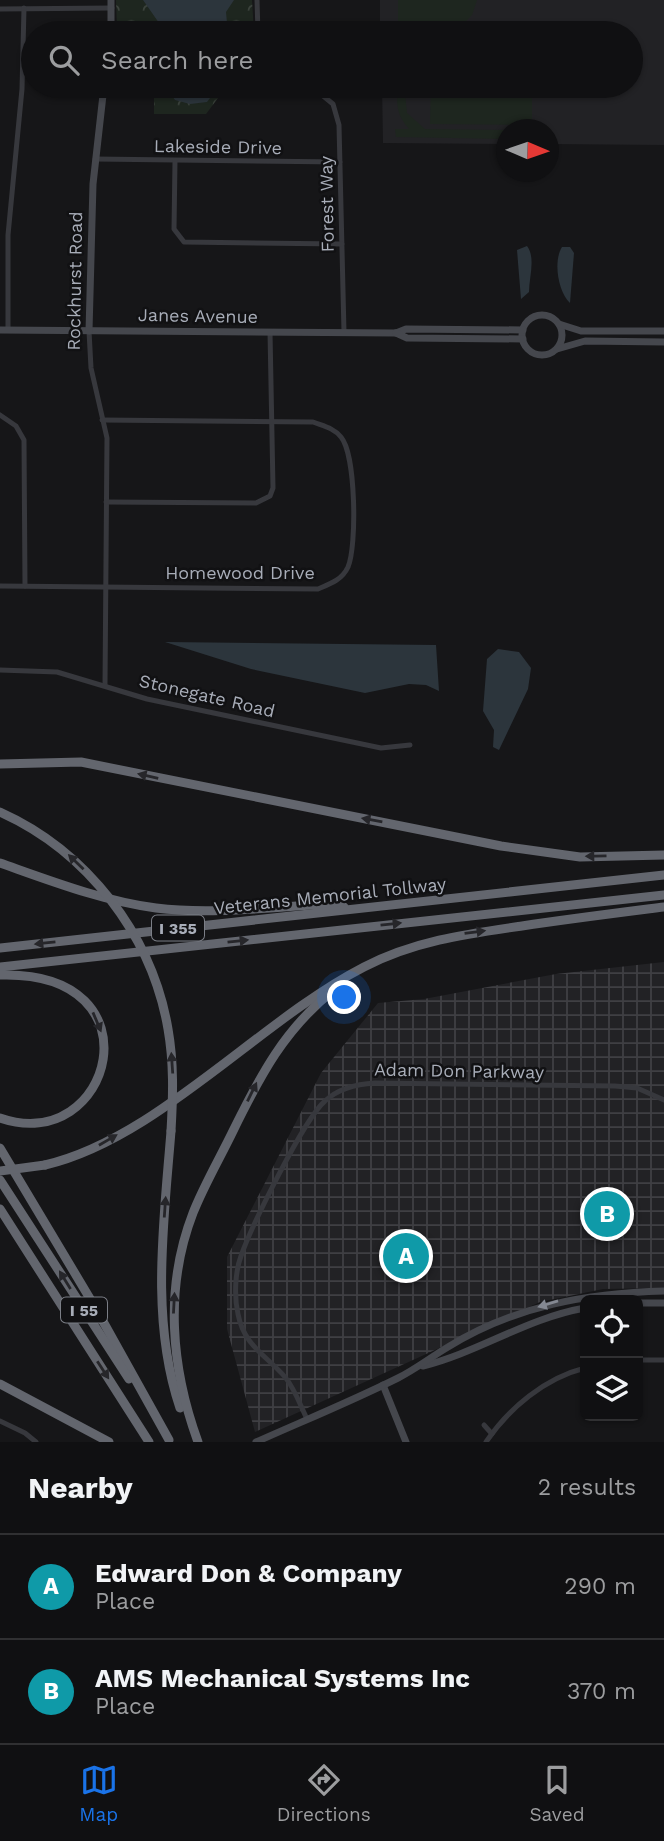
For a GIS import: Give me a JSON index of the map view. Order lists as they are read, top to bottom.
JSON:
{
  "streets": {
    "highway": ["Veterans Memorial Tollway", "I 355", "I 55"],
    "street": [
      "Lakeside Drive",
      "Forest Way",
      "Rockhurst Road",
      "Janes Avenue",
      "Homewood Drive",
      "Stonegate Road",
      "Adam Don Parkway"
    ]
  },
  "crossings": [
    ["Lakeside Drive", "Forest Way"],
    ["Lakeside Drive", "Rockhurst Road"],
    ["Forest Way", "Janes Avenue"],
    ["Rockhurst Road", "Janes Avenue"],
    ["Rockhurst Road", "Homewood Drive"],
    ["Rockhurst Road", "Stonegate Road"]
  ],
  "north": "right",
  "page": {
    "search": "Search here",
    "pins": ["B", "A"],
    "heading": ["Nearby", "2 results"],
    "list": [
      {
        "mark": "A",
        "name": "Edward Don & Company",
        "note": "Place",
        "value": "290 m"
      },
      {
        "mark": "B",
        "name": "AMS Mechanical Systems Inc",
        "note": "Place",
        "value": "370 m"
      }
    ],
    "nav": ["Map", "Directions", "Saved"]
  }
}
